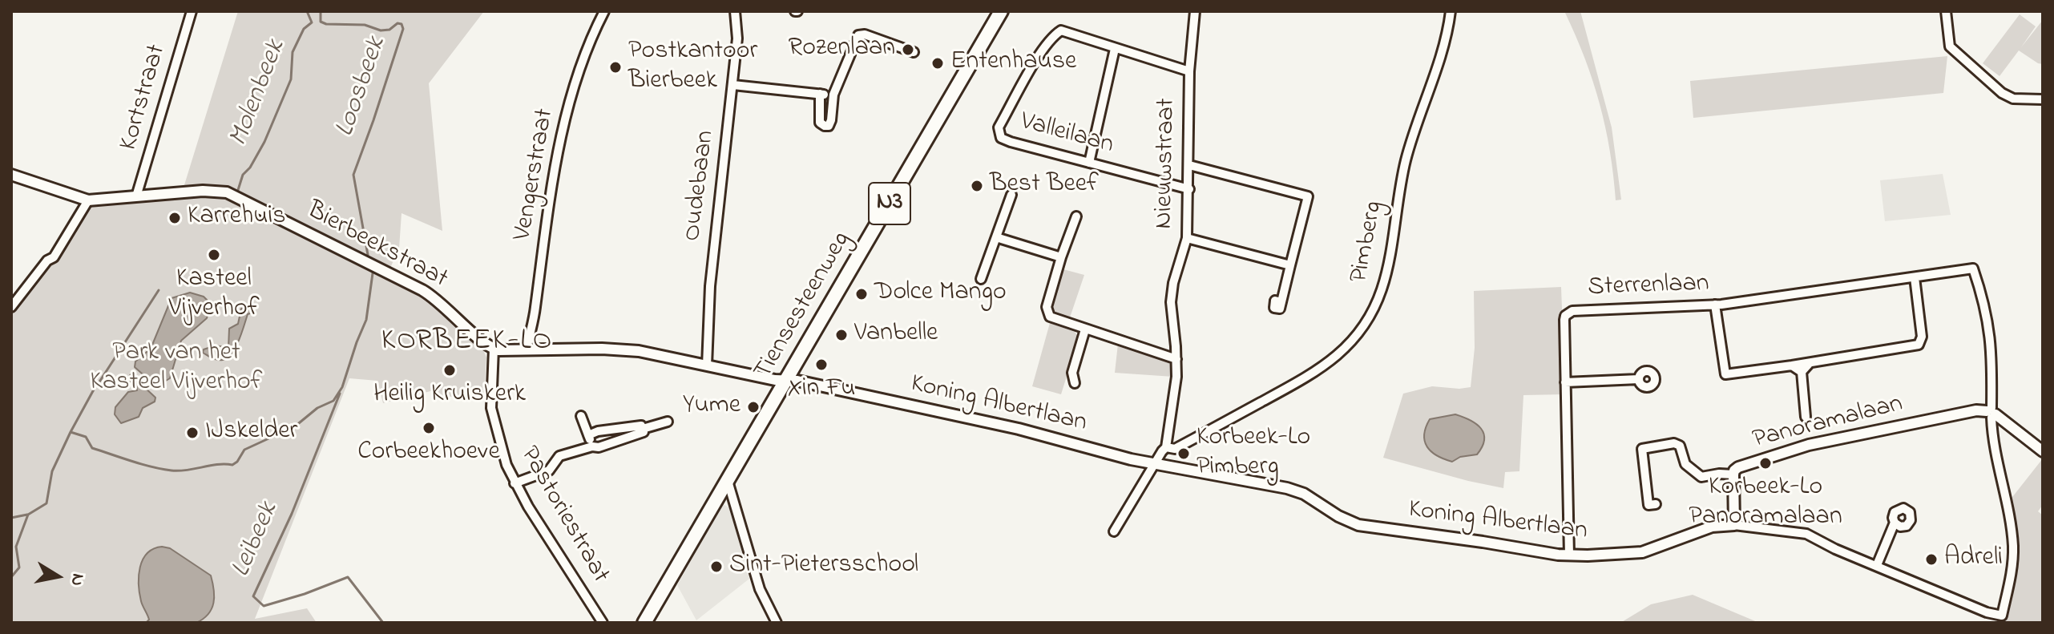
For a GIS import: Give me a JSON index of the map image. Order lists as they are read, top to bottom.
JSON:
{
  "streets": {
    "main road": ["N3", "Tiensesteenweg"],
    "street": [
      "Kortstraat",
      "Valleilaan",
      "Nieuwstraat",
      "Vengerstraat",
      "Oudebaan",
      "Pimberg",
      "Bierbeekstraat",
      "Sterrenlaan",
      "Koning Albertlaan",
      "Panoramalaan",
      "Pastoriestraat"
    ]
  },
  "crossings": [
    ["Kortstraat", "Bierbeekstraat"],
    ["Valleilaan", "Nieuwstraat"],
    ["Nieuwstraat", "Pimberg"],
    ["Nieuwstraat", "Koning Albertlaan"],
    ["Bierbeekstraat", "Pastoriestraat"],
    ["Sterrenlaan", "Koning Albertlaan"],
    ["Sterrenlaan", "Panoramalaan"],
    ["Tiensesteenweg", "Koning Albertlaan"],
    ["Koning Albertlaan", "Panoramalaan"]
  ],
  "districts": ["KORBEEK-LO"],
  "water": ["Loosbeek", "Molenbeek", "Leibeek"],
  "parks": ["Park van het Kasteel Vijverhof"],
  "places": [
    "Rozenlaan",
    "Entenhause",
    "Postkantoor Bierbeek",
    "Best Beef",
    "Karrehuis",
    "Kasteel Vijverhof",
    "Dolce Mango",
    "Vanbelle",
    "Xin Fu",
    "Heilig Kruiskerk",
    "Yume",
    "Corbeekhoeve",
    "IJskelder",
    "Korbeek-Lo Pimberg",
    "Korbeek-Lo Panoramalaan",
    "Adreli",
    "Sint-Pietersschool"
  ],
  "north": "right"
}
